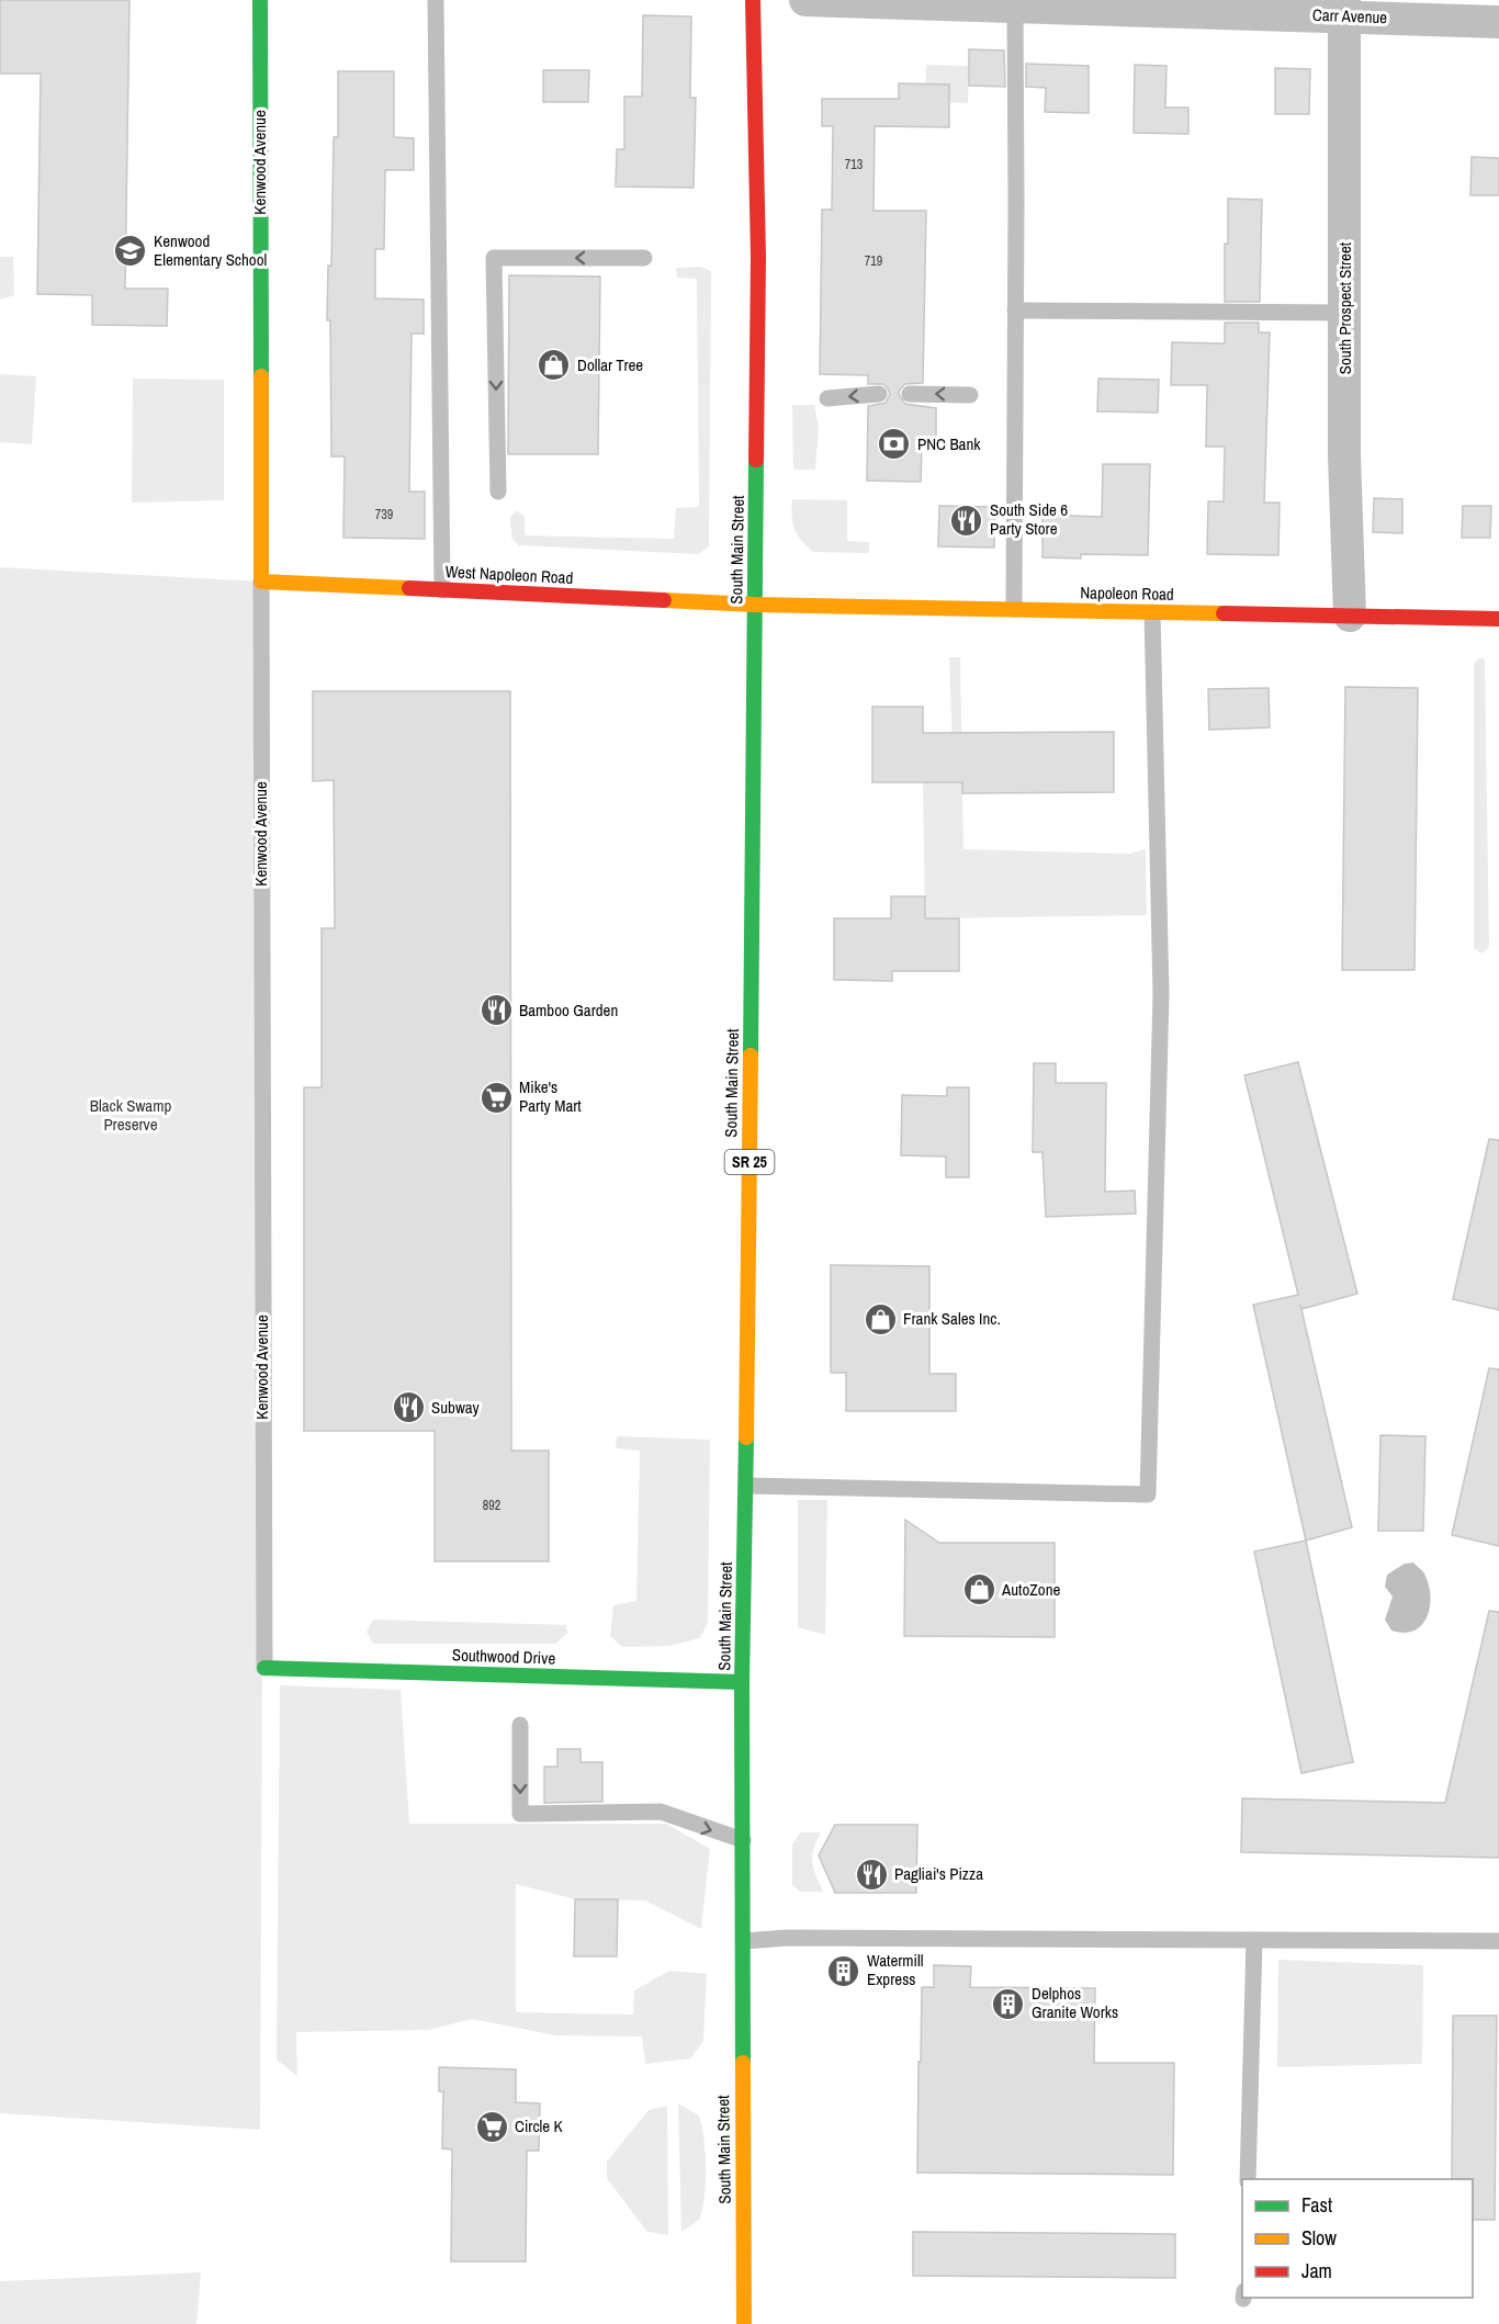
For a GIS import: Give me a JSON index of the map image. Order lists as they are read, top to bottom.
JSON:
{
  "streets": {
    "main road": [
      "Kenwood Avenue",
      "South Main Street",
      "West Napoleon Road",
      "Napoleon Road",
      "SR 25",
      "Southwood Drive"
    ],
    "street": ["Carr Avenue", "South Prospect Street"]
  },
  "crossings": [
    ["Carr Avenue", "South Prospect Street"],
    ["Kenwood Avenue", "West Napoleon Road"],
    ["Kenwood Avenue", "Southwood Drive"],
    ["South Prospect Street", "Napoleon Road"],
    ["South Main Street", "West Napoleon Road"],
    ["South Main Street", "Napoleon Road"],
    ["South Main Street", "Southwood Drive"],
    ["West Napoleon Road", "Napoleon Road"]
  ],
  "parks": ["Black Swamp Preserve"],
  "places": {
    "school or university": ["Kenwood Elementary School"],
    "shop": ["Dollar Tree", "Frank Sales Inc.", "AutoZone"],
    "bank": ["PNC Bank"],
    "restaurant": [
      "South Side 6 Party Store",
      "Bamboo Garden",
      "Subway",
      "Pagliai's Pizza"
    ],
    "supermarket": ["Mike's Party Mart", "Circle K"],
    "building": ["Watermill Express", "Delphos Granite Works"]
  },
  "house_numbers": [
    "713",
    "719",
    "739",
    "892"
  ],
  "legend": ["Fast", "Slow", "Jam"]
}
